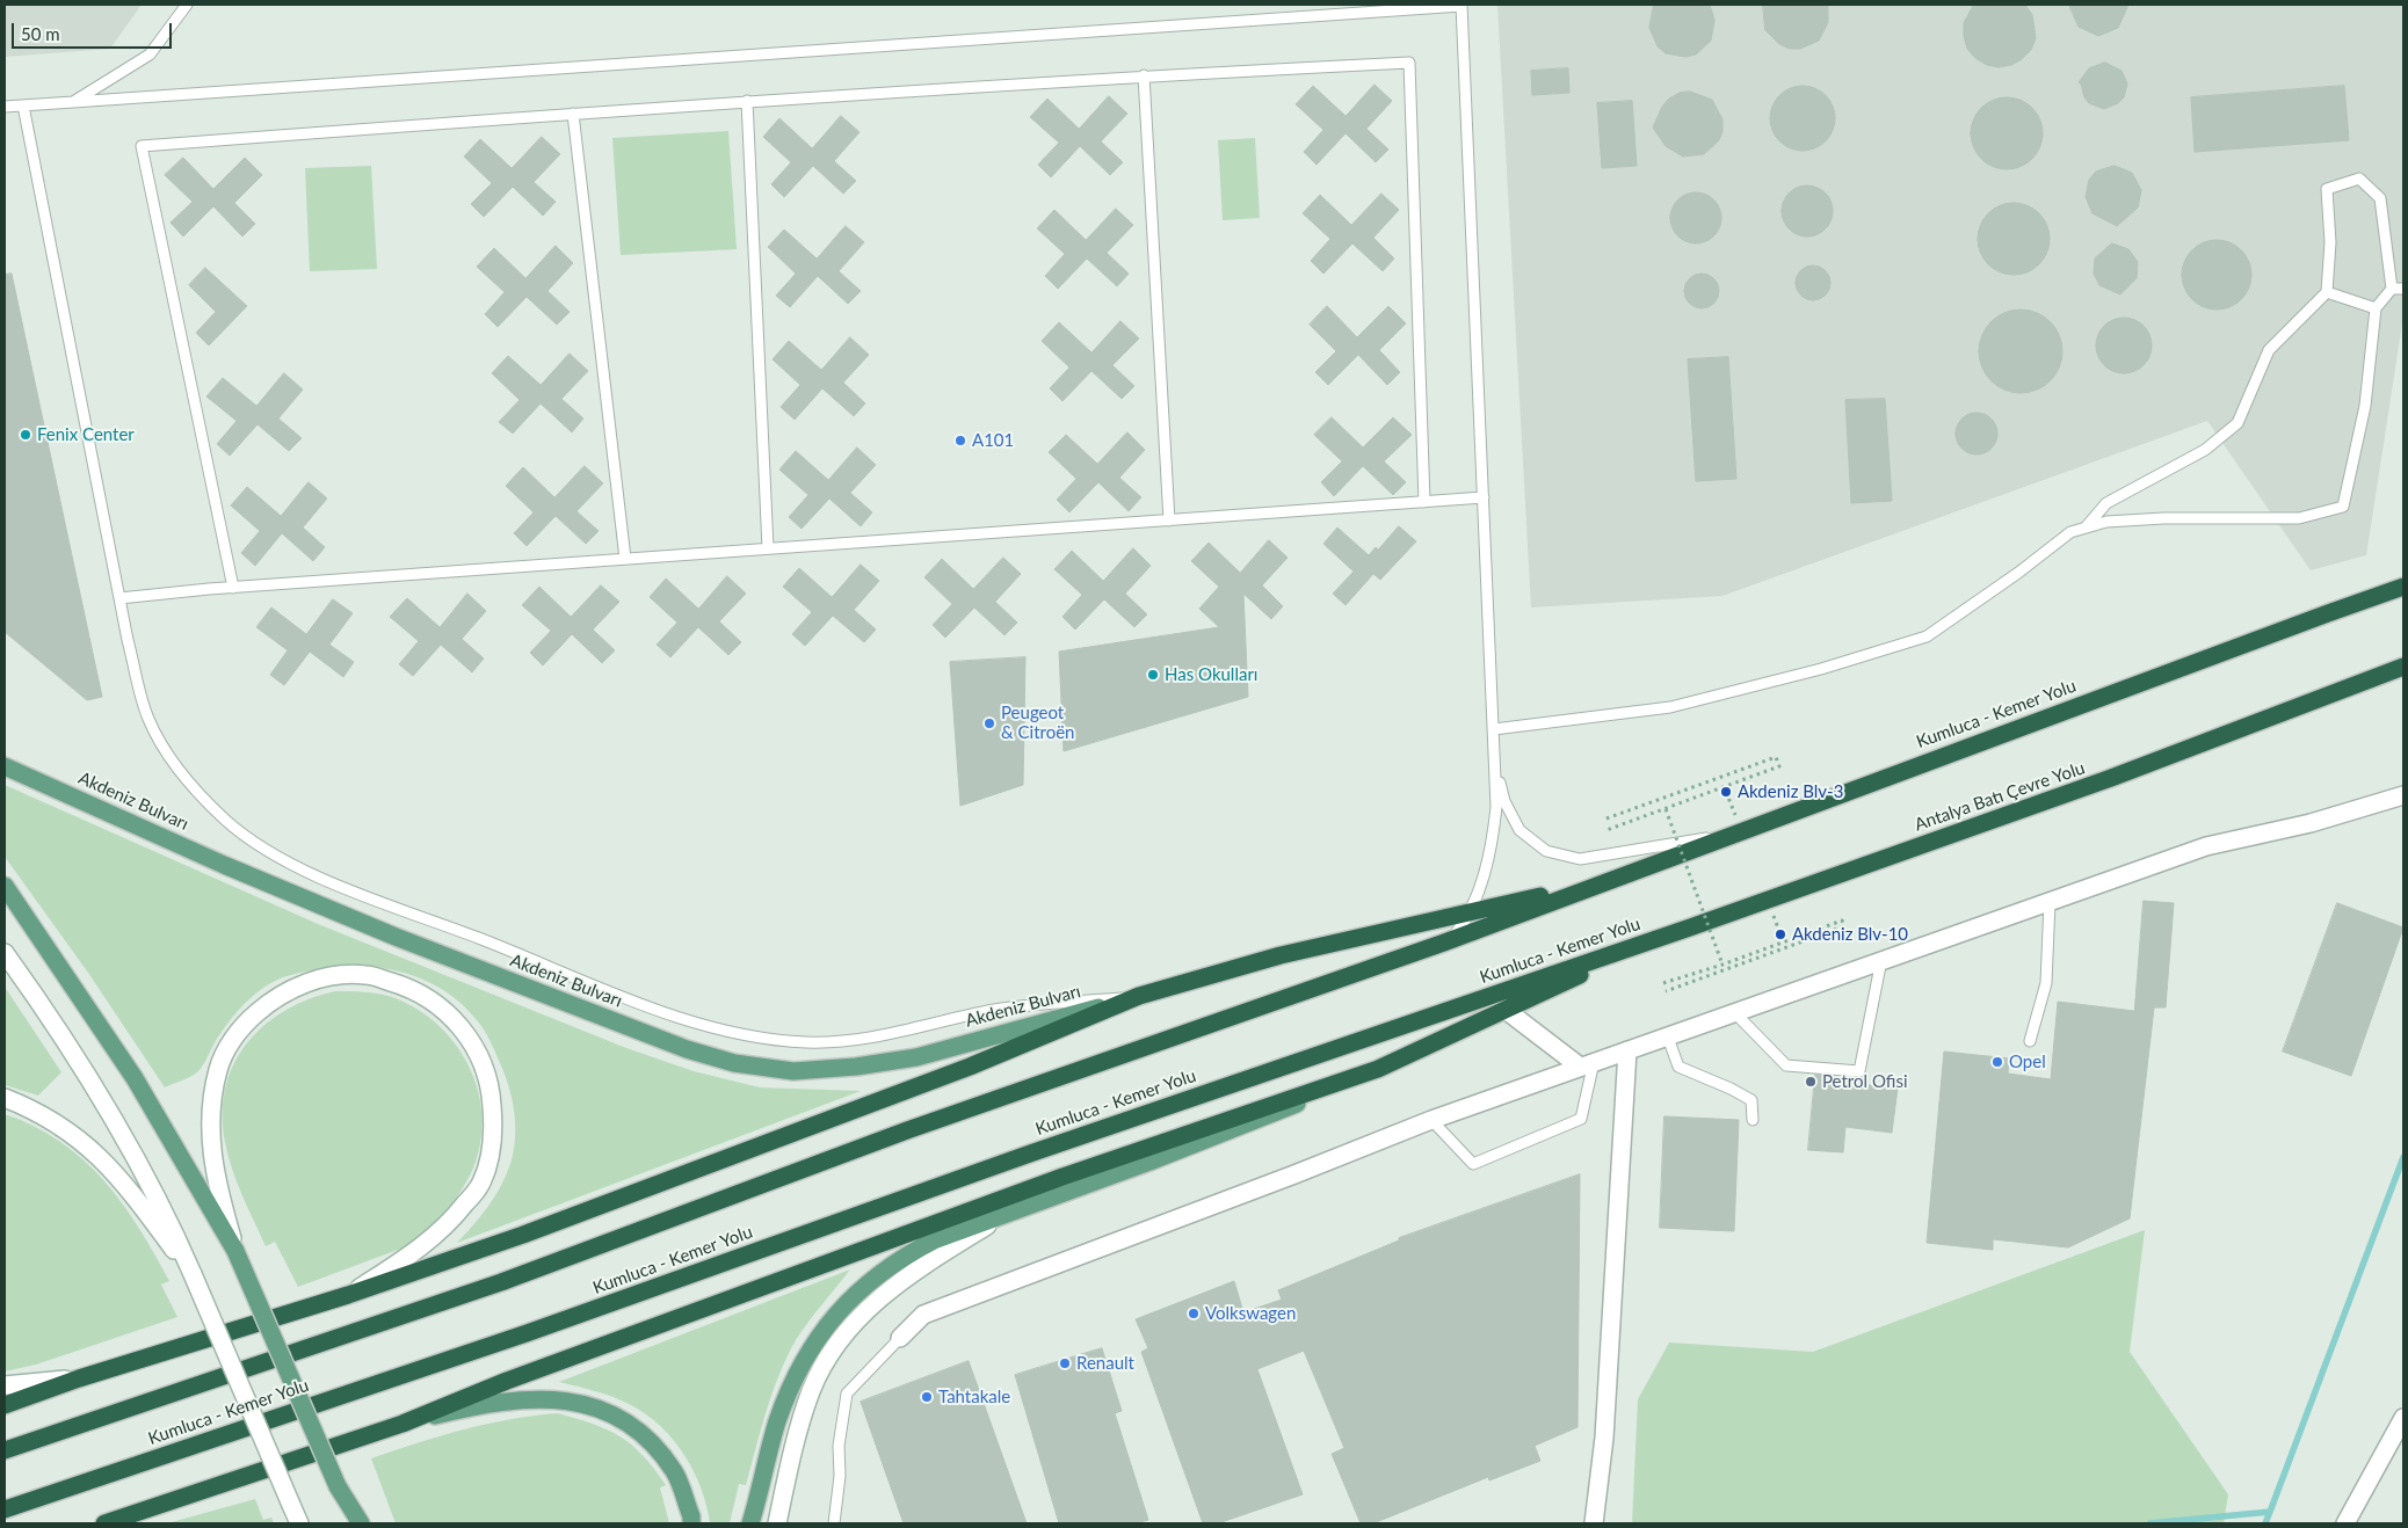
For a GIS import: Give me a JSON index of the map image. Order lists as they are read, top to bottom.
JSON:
{
  "streets": {
    "highway": ["Kumluca - Kemer Yolu", "Antalya Batı Çevre Yolu"],
    "main road": ["Akdeniz Bulvarı"]
  },
  "crossings": [
    ["Kumluca - Kemer Yolu", "Antalya Batı Çevre Yolu"],
    ["Kumluca - Kemer Yolu", "Akdeniz Bulvarı"]
  ],
  "places": [
    "Fenix Center",
    "A101",
    "Has Okulları",
    "Peugeot & Citroën",
    "Akdeniz Blv-3",
    "Akdeniz Blv-10",
    "Opel",
    "Petrol Ofisi",
    "Volkswagen",
    "Renault",
    "Tahtakale"
  ],
  "scale_bar": "50 m"
}
